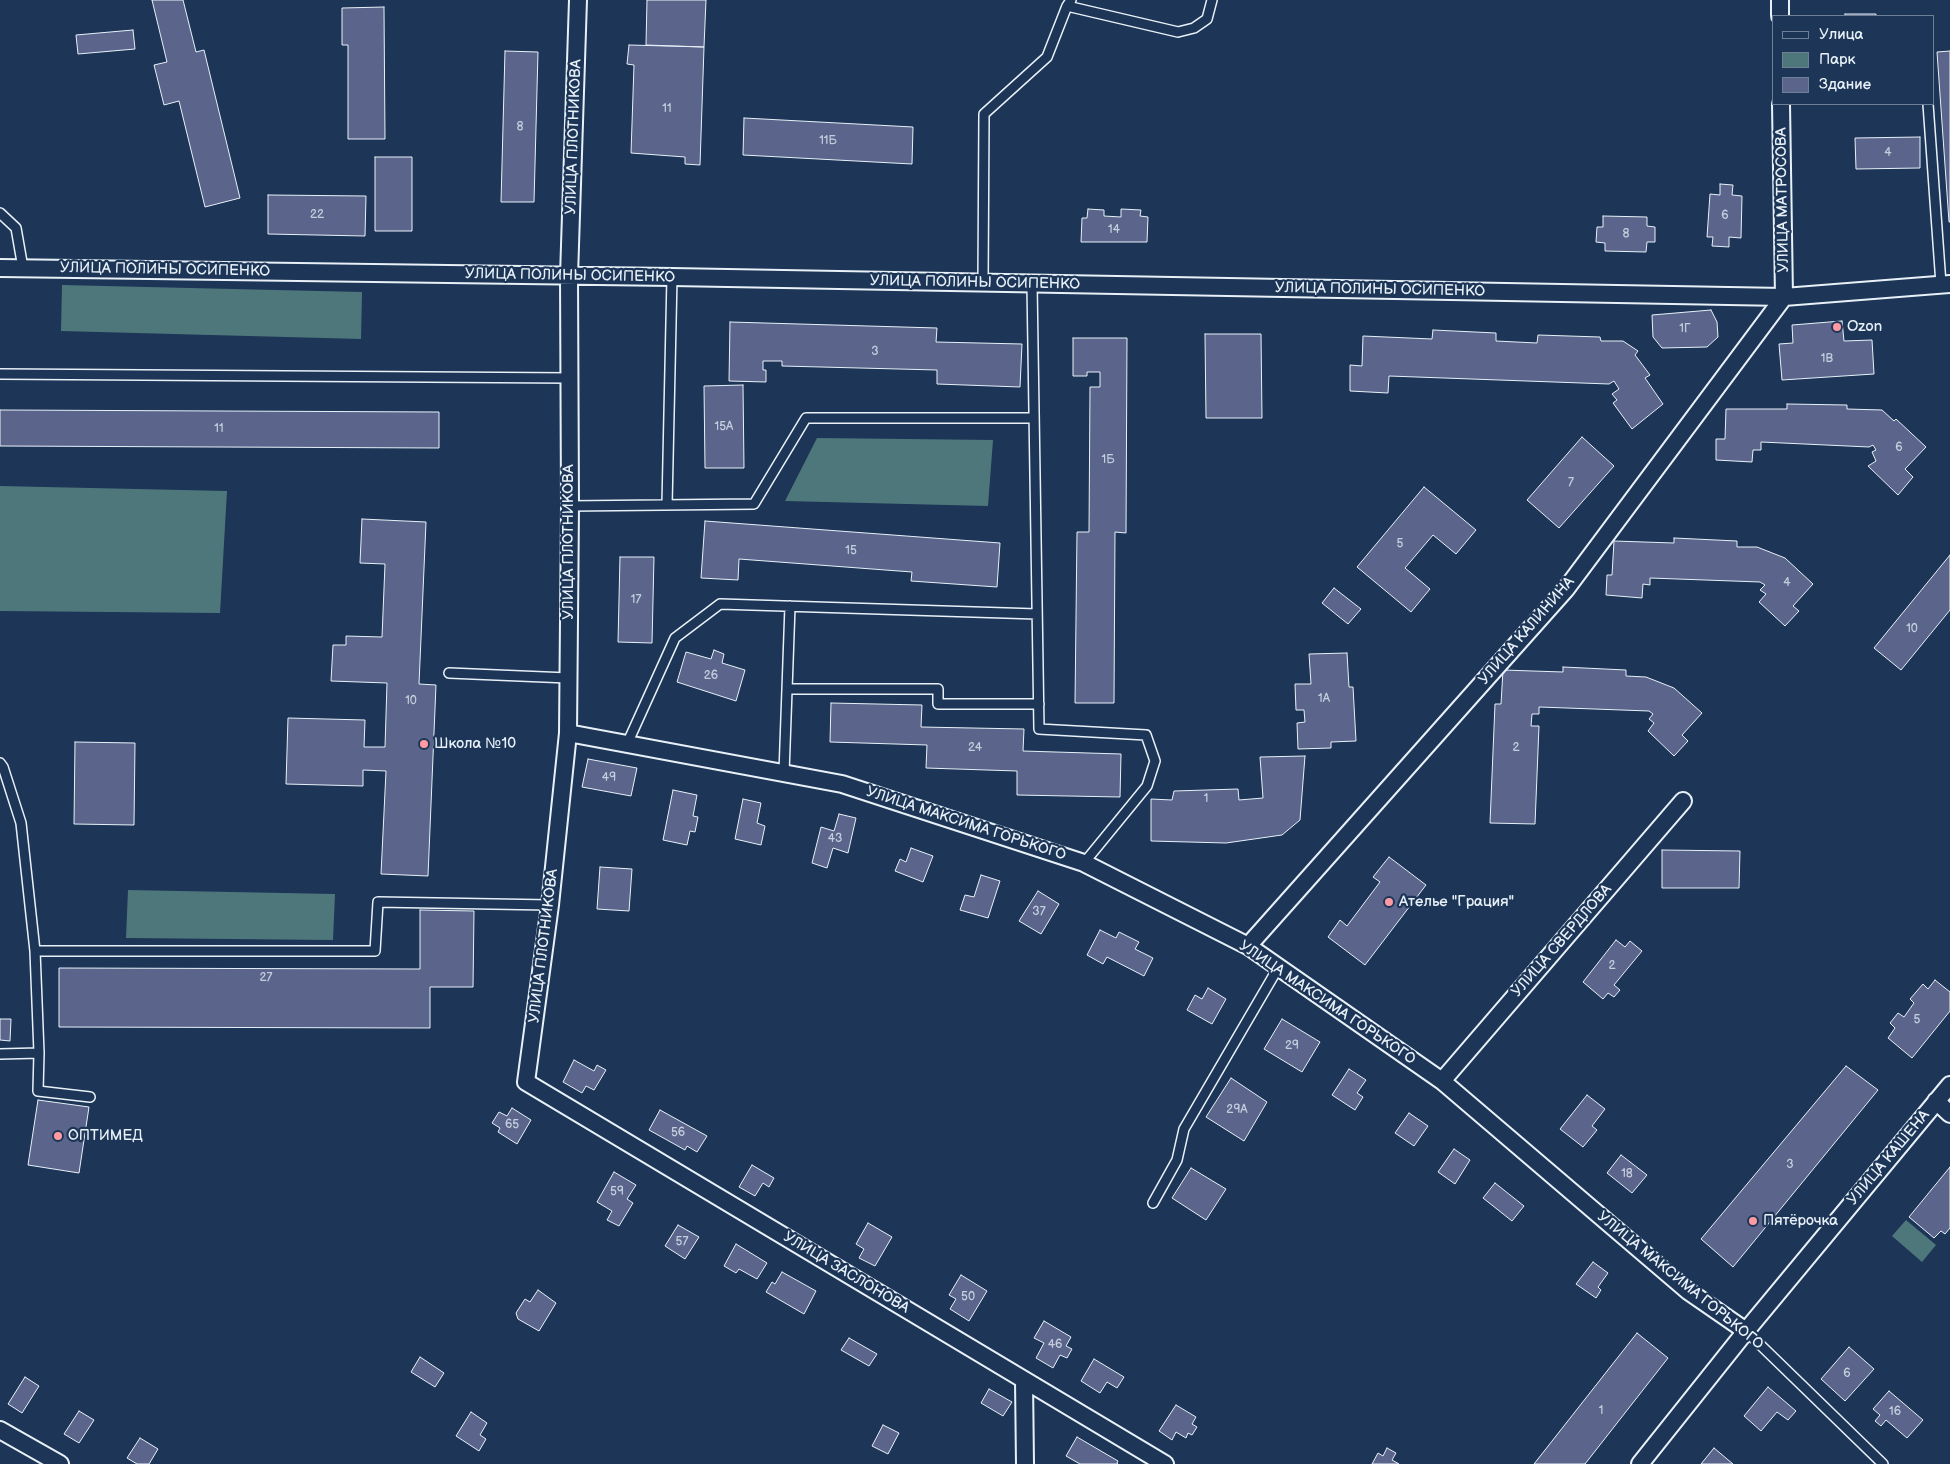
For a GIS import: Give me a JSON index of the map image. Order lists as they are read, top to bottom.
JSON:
{
  "streets": {
    "street": [
      "УЛИЦА ПЛОТНИКОВА",
      "УЛИЦА МАТРОСОВА",
      "УЛИЦА ПОЛИНЫ ОСИПЕНКО",
      "УЛИЦА КАЛИНИНА",
      "УЛИЦА МАКСИМА ГОРЬКОГО",
      "УЛИЦА СВЕРДЛОВА",
      "УЛИЦА КАШЕНА",
      "УЛИЦА ЗАСЛОНОВА"
    ]
  },
  "crossings": [
    ["УЛИЦА ПЛОТНИКОВА", "УЛИЦА ПОЛИНЫ ОСИПЕНКО"],
    ["УЛИЦА ПЛОТНИКОВА", "УЛИЦА МАКСИМА ГОРЬКОГО"],
    ["УЛИЦА ПЛОТНИКОВА", "УЛИЦА ЗАСЛОНОВА"],
    ["УЛИЦА МАТРОСОВА", "УЛИЦА ПОЛИНЫ ОСИПЕНКО"],
    ["УЛИЦА МАТРОСОВА", "УЛИЦА КАЛИНИНА"],
    ["УЛИЦА ПОЛИНЫ ОСИПЕНКО", "УЛИЦА КАЛИНИНА"],
    ["УЛИЦА КАЛИНИНА", "УЛИЦА МАКСИМА ГОРЬКОГО"],
    ["УЛИЦА МАКСИМА ГОРЬКОГО", "УЛИЦА СВЕРДЛОВА"],
    ["УЛИЦА МАКСИМА ГОРЬКОГО", "УЛИЦА КАШЕНА"]
  ],
  "places": [
    "Ozon",
    "Школа №10",
    "Ателье \"Грация\"",
    "ОПТИМЕД",
    "Пятёрочка"
  ],
  "house_numbers": [
    "11",
    "8",
    "11Б",
    "4",
    "22",
    "6",
    "14",
    "8",
    "1Г",
    "3",
    "1В",
    "15А",
    "11",
    "6",
    "1Б",
    "7",
    "5",
    "15",
    "4",
    "17",
    "10",
    "26",
    "1А",
    "10",
    "24",
    "2",
    "49",
    "1",
    "43",
    "37",
    "2",
    "27",
    "5",
    "29",
    "29А",
    "65",
    "56",
    "3",
    "18",
    "59",
    "57",
    "50",
    "46",
    "6",
    "1",
    "16"
  ],
  "legend": ["Улица", "Парк", "Здание"]
}
